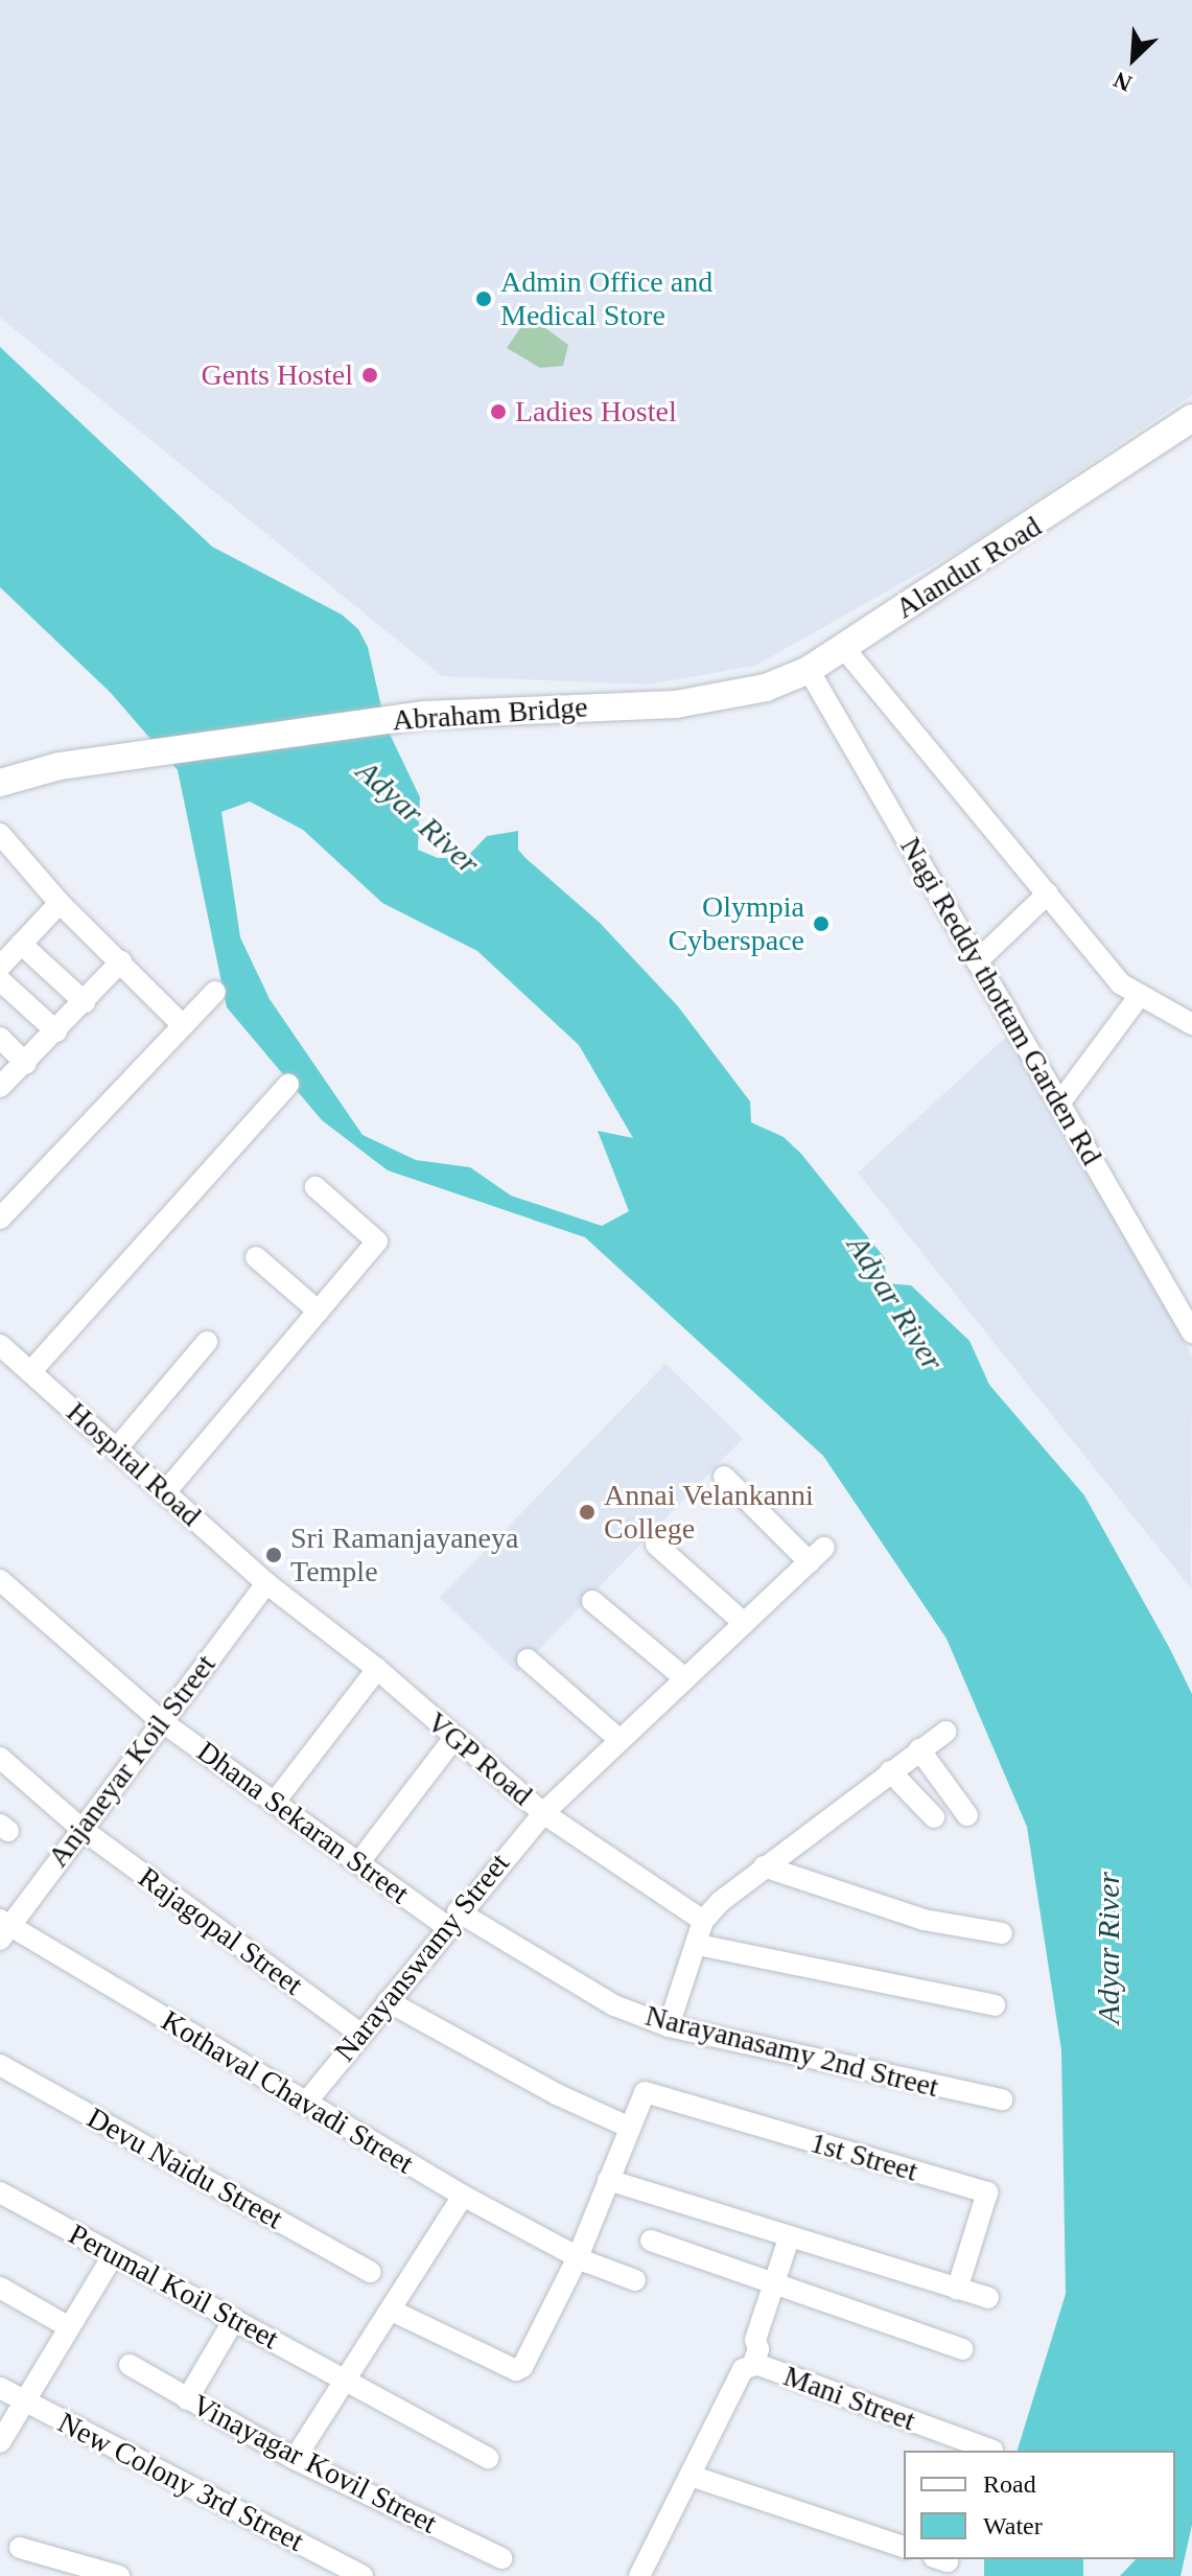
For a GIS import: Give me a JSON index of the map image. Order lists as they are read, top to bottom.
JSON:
{
  "streets": {
    "main road": ["Alandur Road", "Abraham Bridge"],
    "street": [
      "Nagi Reddy thottam Garden Rd",
      "Hospital Road",
      "VGP Road",
      "Anjaneyar Koil Street",
      "Dhana Sekaran Street",
      "Rajagopal Street",
      "Narayanswamy Street",
      "Narayanasamy 2nd Street",
      "Kothaval Chavadi Street",
      "1st Street",
      "Devu Naidu Street",
      "Perumal Koil Street",
      "Mani Street",
      "Vinayagar Kovil Street",
      "New Colony 3rd Street"
    ]
  },
  "crossings": [
    ["Alandur Road", "Abraham Bridge"],
    ["Alandur Road", "Nagi Reddy thottam Garden Rd"],
    ["Hospital Road", "VGP Road"],
    ["Hospital Road", "Anjaneyar Koil Street"],
    ["VGP Road", "Anjaneyar Koil Street"],
    ["VGP Road", "Narayanswamy Street"],
    ["Anjaneyar Koil Street", "Dhana Sekaran Street"],
    ["Anjaneyar Koil Street", "Rajagopal Street"],
    ["Anjaneyar Koil Street", "Kothaval Chavadi Street"],
    ["Dhana Sekaran Street", "Narayanswamy Street"],
    ["Dhana Sekaran Street", "Narayanasamy 2nd Street"],
    ["Rajagopal Street", "Narayanswamy Street"],
    ["Narayanswamy Street", "Narayanasamy 2nd Street"],
    ["Narayanswamy Street", "Kothaval Chavadi Street"]
  ],
  "water": ["Adyar River"],
  "places": [
    "Admin Office and Medical Store",
    "Gents Hostel",
    "Ladies Hostel",
    "Olympia Cyberspace",
    "Annai Velankanni College",
    "Sri Ramanjayaneya Temple"
  ],
  "legend": ["Road", "Water"],
  "north": "bottom left"
}
